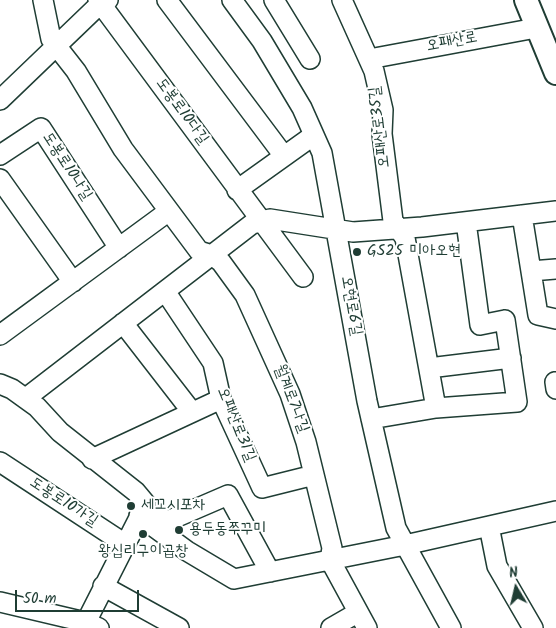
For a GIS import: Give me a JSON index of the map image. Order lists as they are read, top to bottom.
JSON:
{
  "streets": {
    "street": [
      "오패산로",
      "도봉로10다길",
      "오패산로35길",
      "도봉로10나길",
      "오현로6길",
      "월계로7나길",
      "오패산로31길",
      "도봉로10가길"
    ]
  },
  "crossings": [
    ["오패산로", "오패산로35길"],
    ["월계로7나길", "오패산로31길"]
  ],
  "places": [
    "GS25 미아오현",
    "세꼬시포차",
    "용두동쭈꾸미",
    "왕십리구이곱창"
  ],
  "scale_bar": "50 m",
  "north": "top"
}
